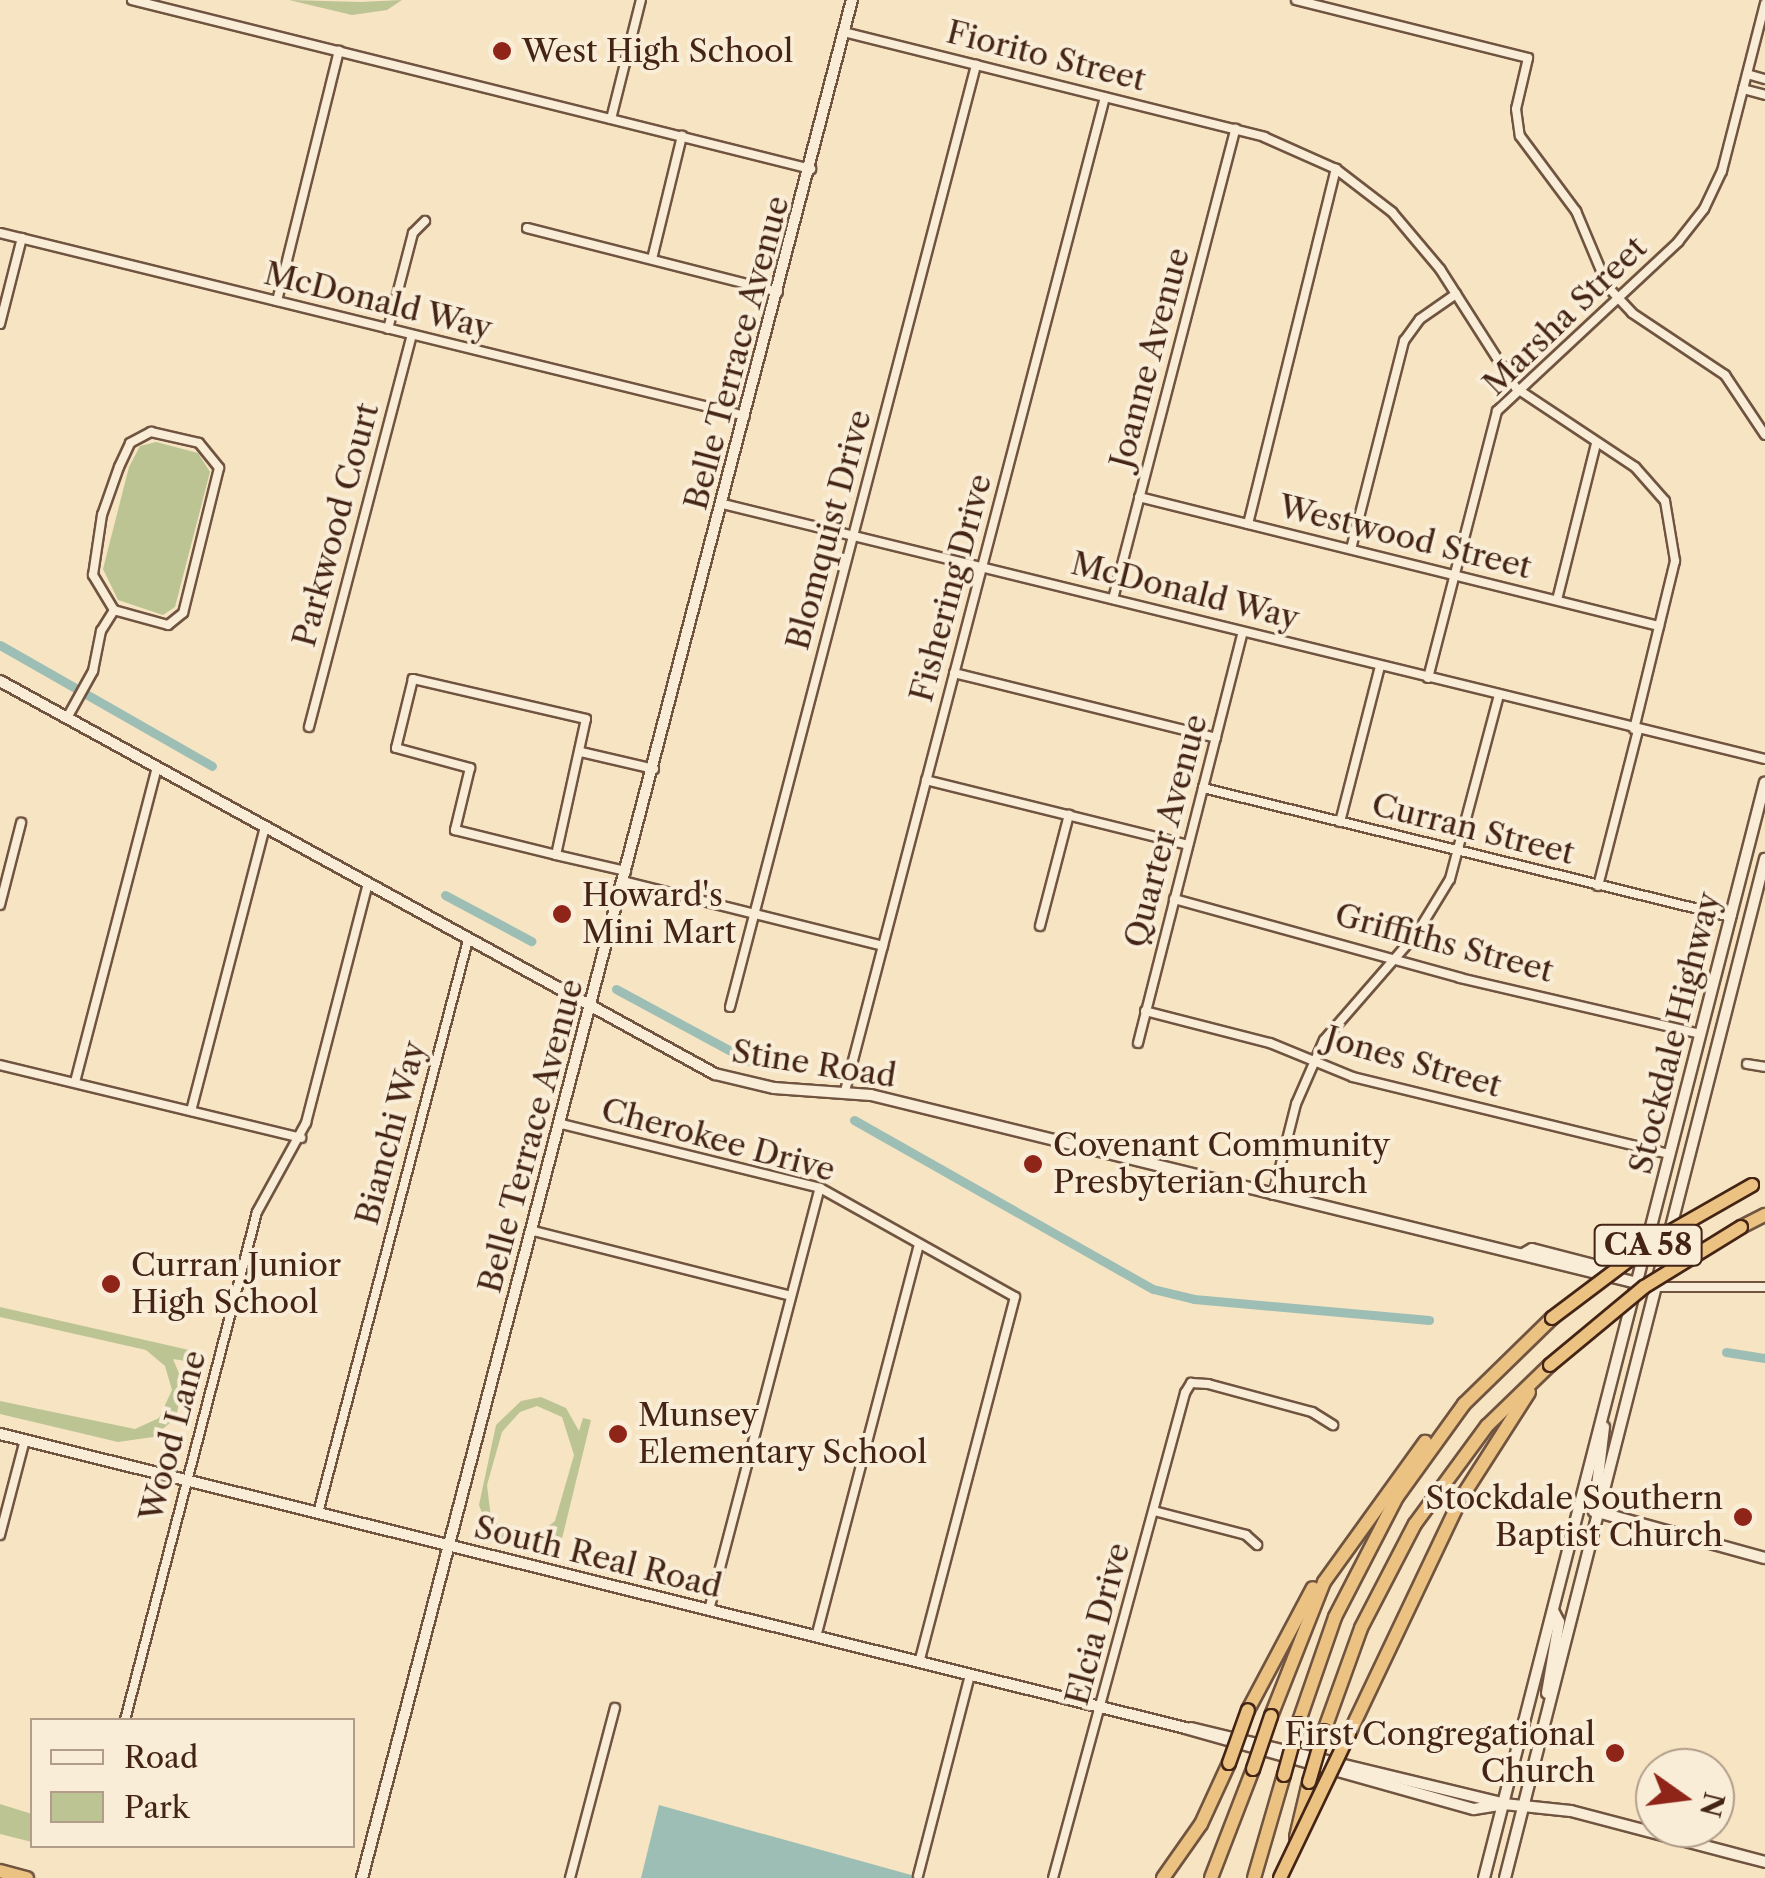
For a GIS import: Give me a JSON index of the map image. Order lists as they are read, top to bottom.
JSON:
{
  "streets": {
    "highway": ["CA 58"],
    "street": [
      "Fiorito Street",
      "McDonald Way",
      "Marsha Street",
      "Belle Terrace Avenue",
      "Joanne Avenue",
      "Parkwood Court",
      "Blomquist Drive",
      "Westwood Street",
      "Fishering Drive",
      "Curran Street",
      "Quarter Avenue",
      "Griffiths Street",
      "Stockdale Highway",
      "Jones Street",
      "Stine Road",
      "Bianchi Way",
      "Cherokee Drive",
      "Wood Lane",
      "South Real Road",
      "Elcia Drive"
    ]
  },
  "crossings": [
    ["Fiorito Street", "Marsha Street"],
    ["Fiorito Street", "Belle Terrace Avenue"],
    ["Fiorito Street", "Joanne Avenue"],
    ["Fiorito Street", "Blomquist Drive"],
    ["Fiorito Street", "Fishering Drive"],
    ["McDonald Way", "Marsha Street"],
    ["McDonald Way", "Belle Terrace Avenue"],
    ["McDonald Way", "Joanne Avenue"],
    ["McDonald Way", "Parkwood Court"],
    ["McDonald Way", "Blomquist Drive"],
    ["McDonald Way", "Fishering Drive"],
    ["McDonald Way", "Quarter Avenue"],
    ["Marsha Street", "Westwood Street"],
    ["Belle Terrace Avenue", "Stine Road"],
    ["Belle Terrace Avenue", "Cherokee Drive"],
    ["Belle Terrace Avenue", "South Real Road"],
    ["Joanne Avenue", "Westwood Street"],
    ["Fishering Drive", "Stine Road"],
    ["Curran Street", "Quarter Avenue"],
    ["Curran Street", "Stockdale Highway"],
    ["Quarter Avenue", "Griffiths Street"],
    ["Quarter Avenue", "Jones Street"],
    ["Griffiths Street", "Stockdale Highway"],
    ["Stockdale Highway", "Jones Street"],
    ["Stockdale Highway", "Stine Road"],
    ["Stockdale Highway", "South Real Road"],
    ["Stine Road", "Bianchi Way"],
    ["Stine Road", "Wood Lane"],
    ["Bianchi Way", "South Real Road"],
    ["Cherokee Drive", "South Real Road"],
    ["Wood Lane", "South Real Road"],
    ["South Real Road", "Elcia Drive"]
  ],
  "places": [
    "West High School",
    "Howard's Mini Mart",
    "Covenant Community Presbyterian Church",
    "Curran Junior High School",
    "Munsey Elementary School",
    "Stockdale Southern Baptist Church",
    "First Congregational Church"
  ],
  "legend": ["Road", "Park"],
  "north": "right"
}
